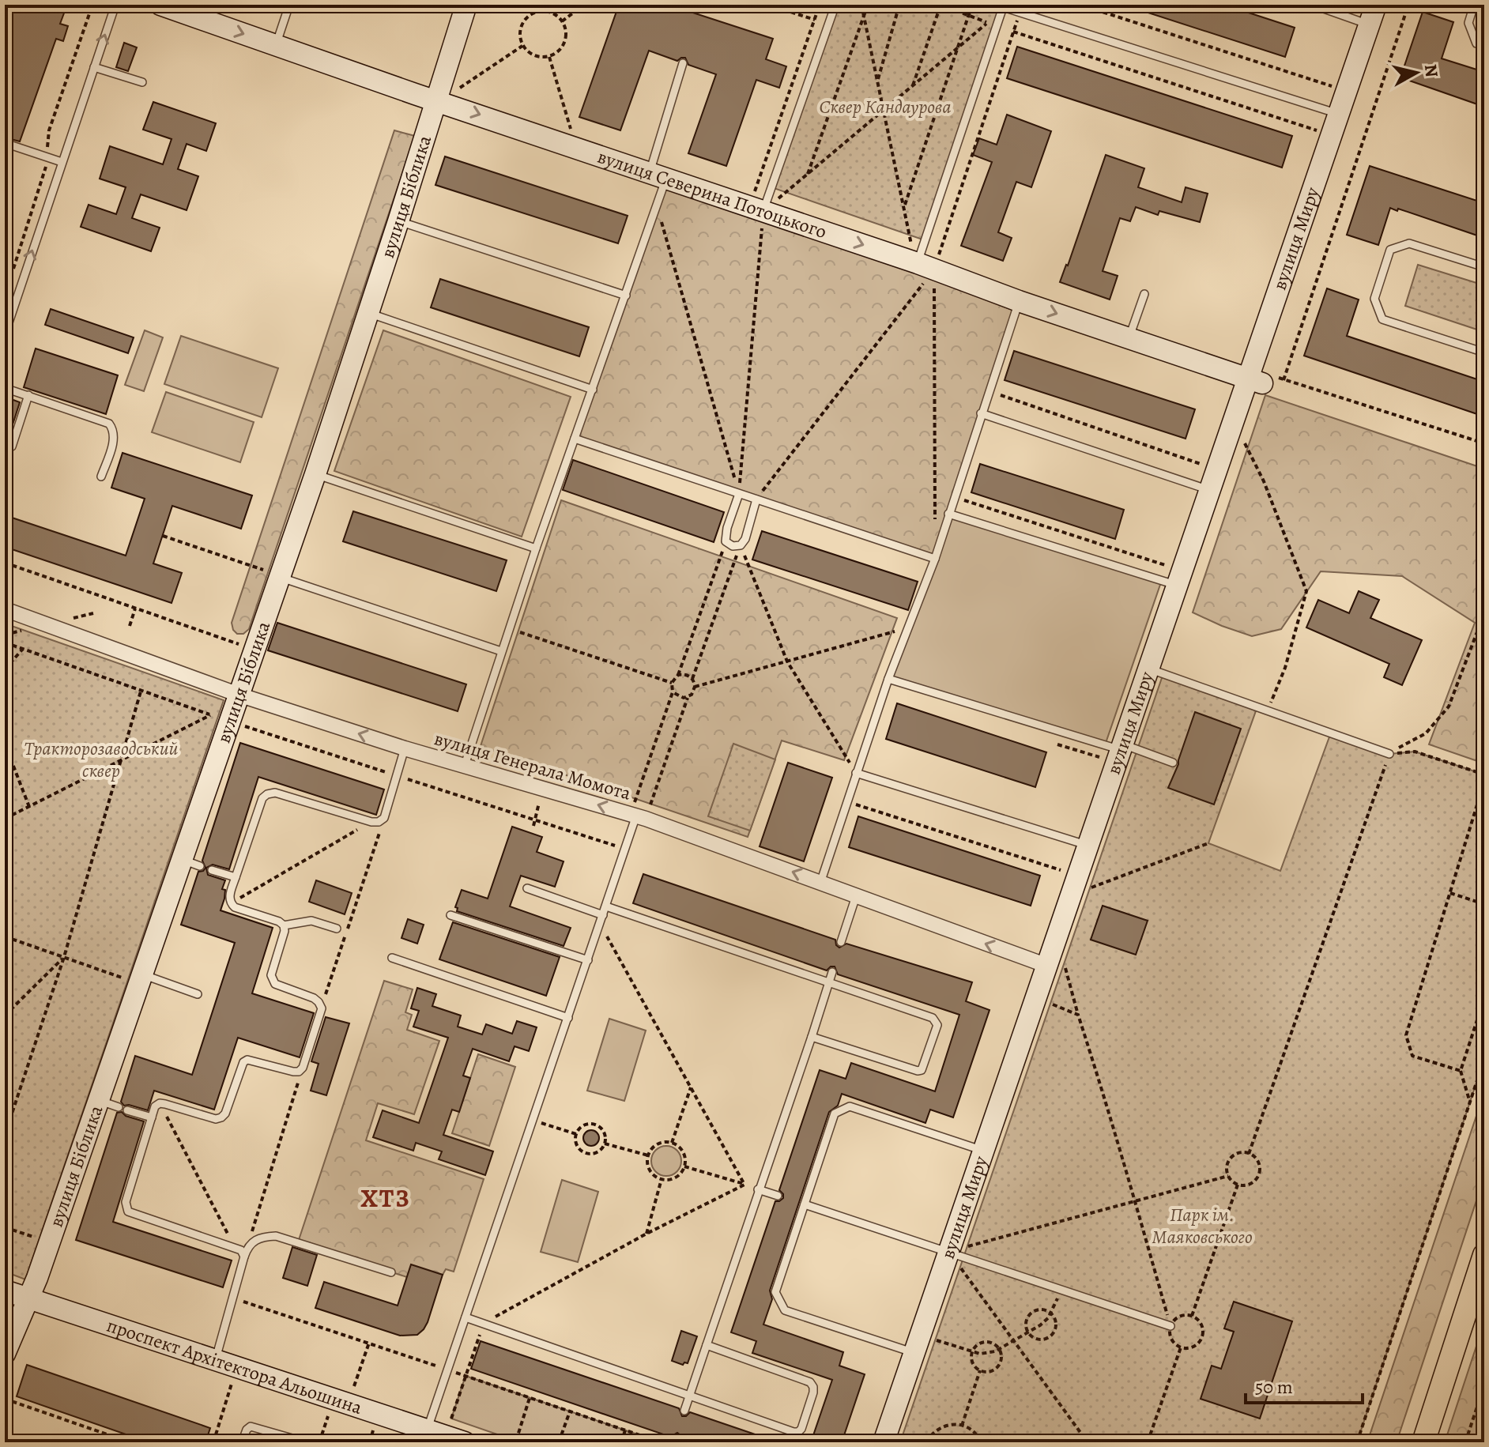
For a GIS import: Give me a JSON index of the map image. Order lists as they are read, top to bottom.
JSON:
{
  "streets": {
    "street": [
      "вулиця Северина Потоцького",
      "вулиця Біблика",
      "вулиця Миру",
      "вулиця Генерала Момота",
      "проспект Архітектора Альошина"
    ]
  },
  "crossings": [
    ["вулиця Северина Потоцького", "вулиця Біблика"],
    ["вулиця Северина Потоцького", "вулиця Миру"],
    ["вулиця Біблика", "вулиця Генерала Момота"],
    ["вулиця Біблика", "проспект Архітектора Альошина"],
    ["вулиця Миру", "вулиця Генерала Момота"]
  ],
  "one_way": ["вулиця Северина Потоцького", "вулиця Генерала Момота"],
  "districts": ["ХТЗ"],
  "parks": ["Сквер Кандаурова", "Тракторозаводський сквер", "Парк ім. Маяковського"],
  "scale_bar": "50 m",
  "north": "right"
}
